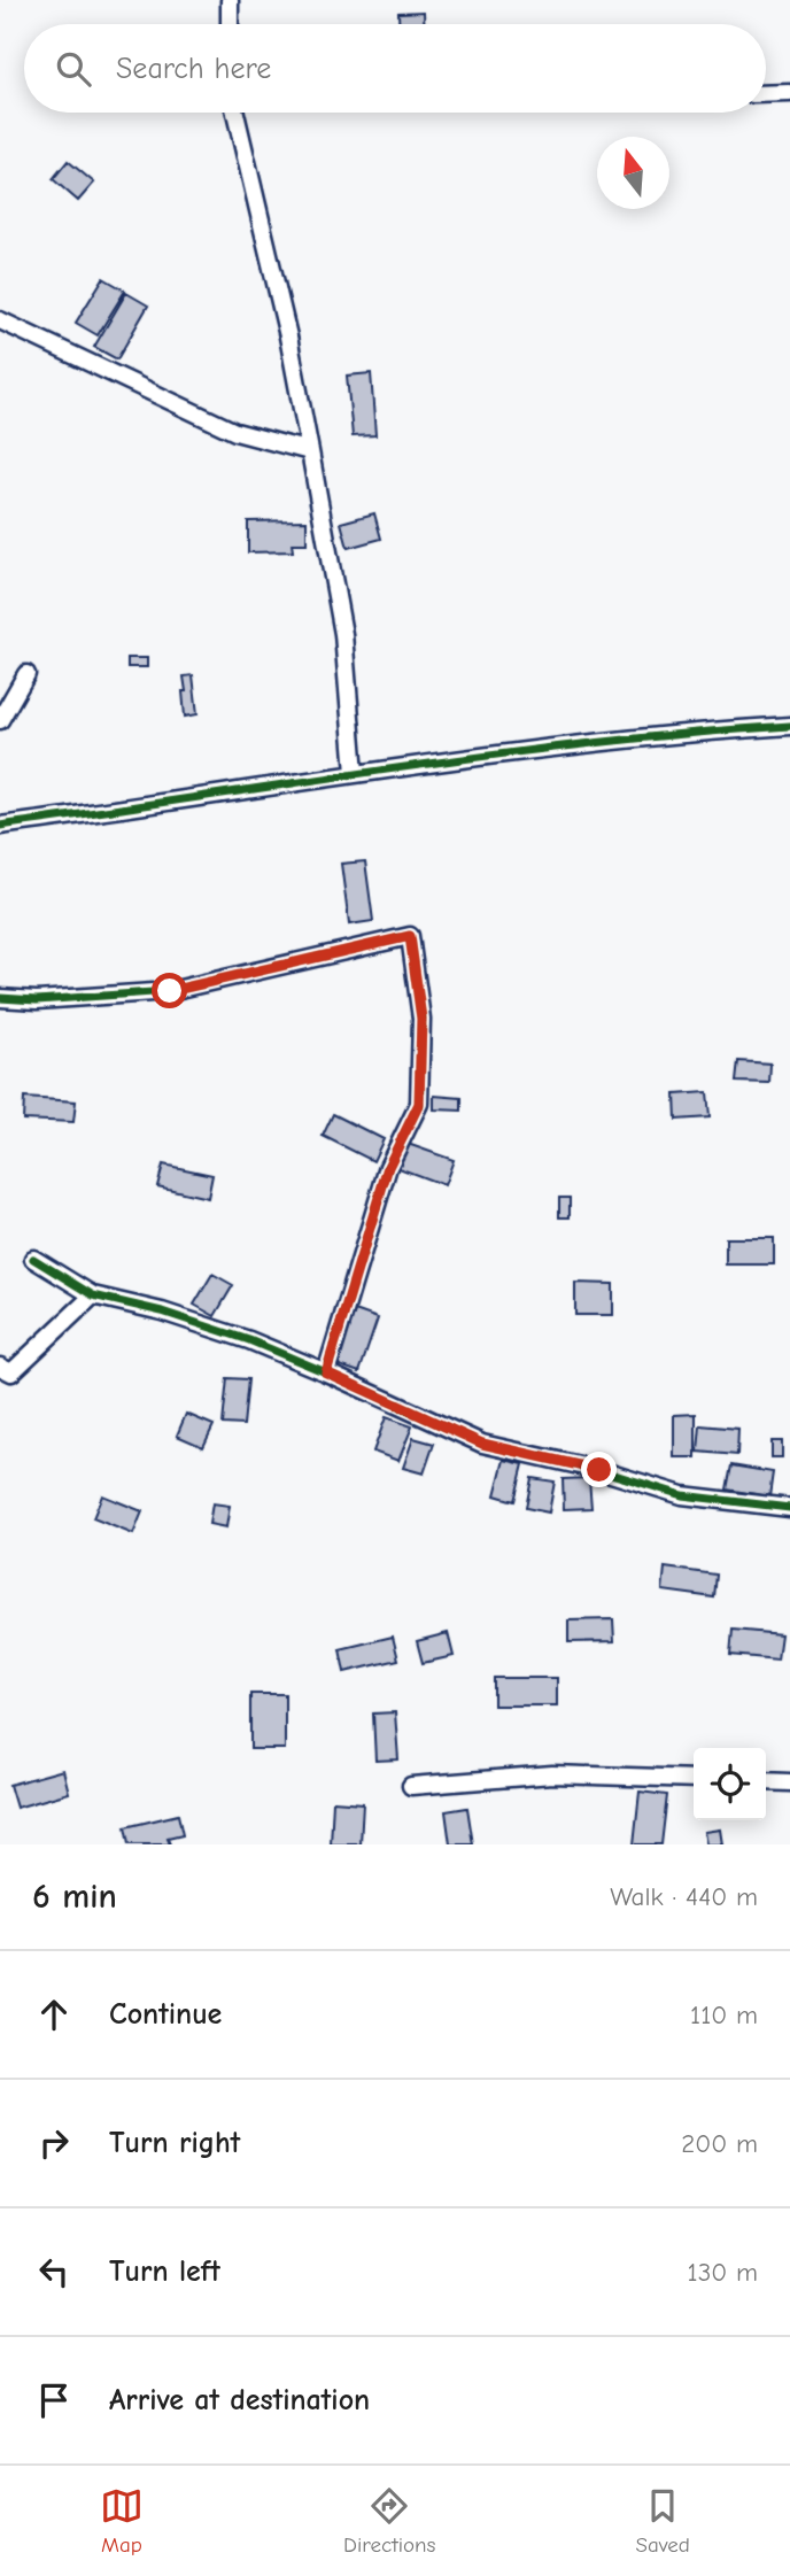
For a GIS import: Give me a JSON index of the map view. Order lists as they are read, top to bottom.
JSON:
{
  "north": "top",
  "page": {
    "search": "Search here",
    "heading": ["6 min", "Walk · 440 m"],
    "list": [
      ["Continue", "110 m"],
      ["Turn right", "200 m"],
      ["Turn left", "130 m"],
      "Arrive at destination"
    ],
    "nav": ["Map", "Directions", "Saved"]
  }
}
